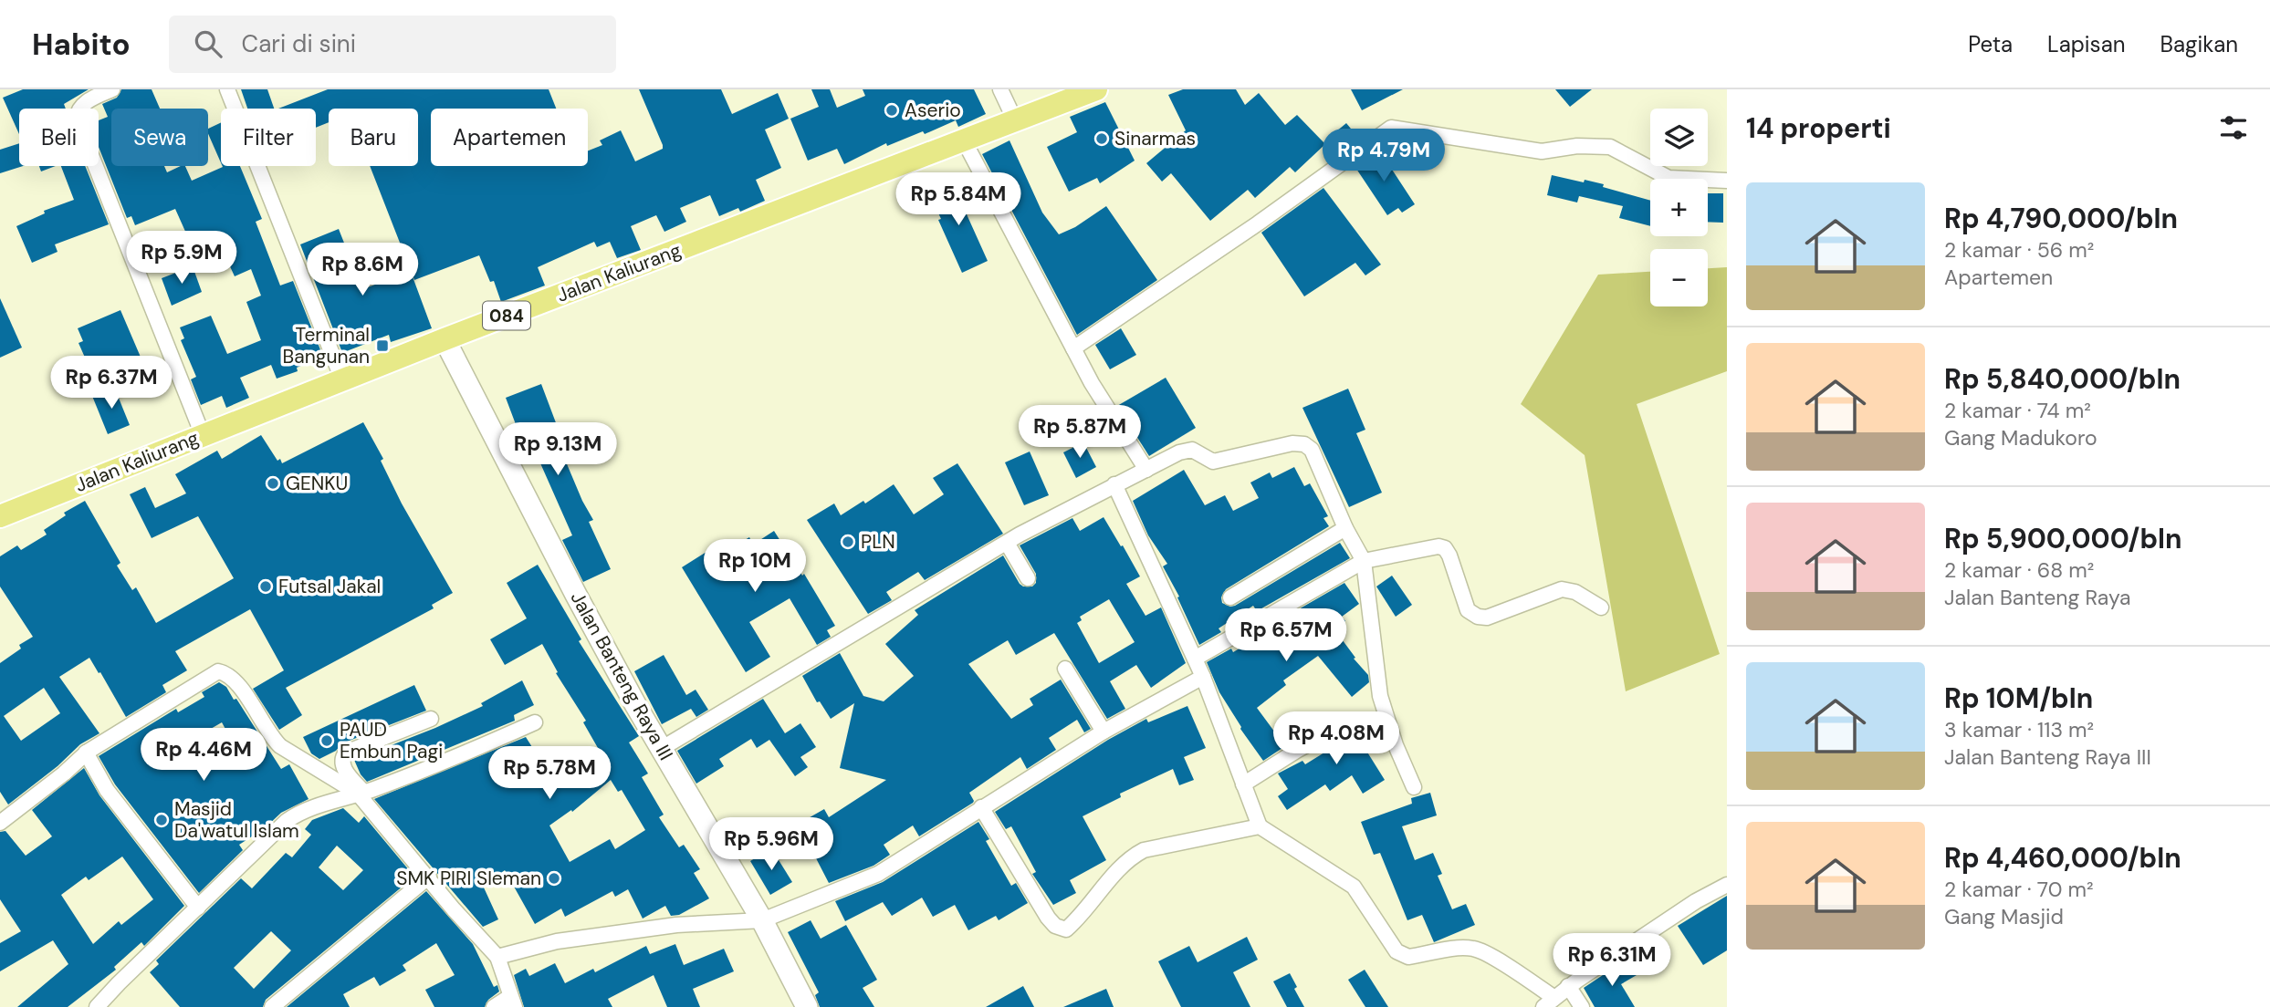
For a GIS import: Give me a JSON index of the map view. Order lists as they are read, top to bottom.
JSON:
{
  "streets": {
    "main road": ["Jalan Kaliurang", "084"],
    "street": ["Jalan Banteng Raya III"]
  },
  "crossings": [
    ["Jalan Kaliurang", "Jalan Banteng Raya III"]
  ],
  "places": {
    "other": [
      "Aserio",
      "Sinarmas",
      "GENKU",
      "PLN",
      "Futsal Jakal",
      "PAUD Embun Pagi",
      "Masjid Da'watul Islam",
      "SMK PIRI Sleman"
    ],
    "transit": ["Terminal Bangunan"]
  },
  "page": {
    "header": "Habito",
    "search": "Cari di sini",
    "nav": ["Peta", "Lapisan", "Bagikan"],
    "heading": "14 properti",
    "map_buttons": ["+", "−"],
    "chip": [
      "Beli",
      "Sewa",
      "Filter",
      "Baru",
      "Apartemen"
    ],
    "price": [
      "Rp 4.79M",
      "Rp 5.84M",
      "Rp 5.9M",
      "Rp 8.6M",
      "Rp 6.37M",
      "Rp 5.87M",
      "Rp 9.13M",
      "Rp 10M",
      "Rp 6.57M",
      "Rp 4.08M",
      "Rp 4.46M",
      "Rp 5.78M",
      "Rp 5.96M",
      "Rp 6.31M"
    ],
    "list": [
      {
        "name": "Rp 4,790,000/bln",
        "note": "2 kamar · 56 m² · Apartemen"
      },
      {
        "name": "Rp 5,840,000/bln",
        "note": "2 kamar · 74 m² · Gang Madukoro"
      },
      {
        "name": "Rp 5,900,000/bln",
        "note": "2 kamar · 68 m² · Jalan Banteng Raya"
      },
      {
        "name": "Rp 10M/bln",
        "note": "3 kamar · 113 m² · Jalan Banteng Raya III"
      },
      {
        "name": "Rp 4,460,000/bln",
        "note": "2 kamar · 70 m² · Gang Masjid"
      }
    ]
  }
}
